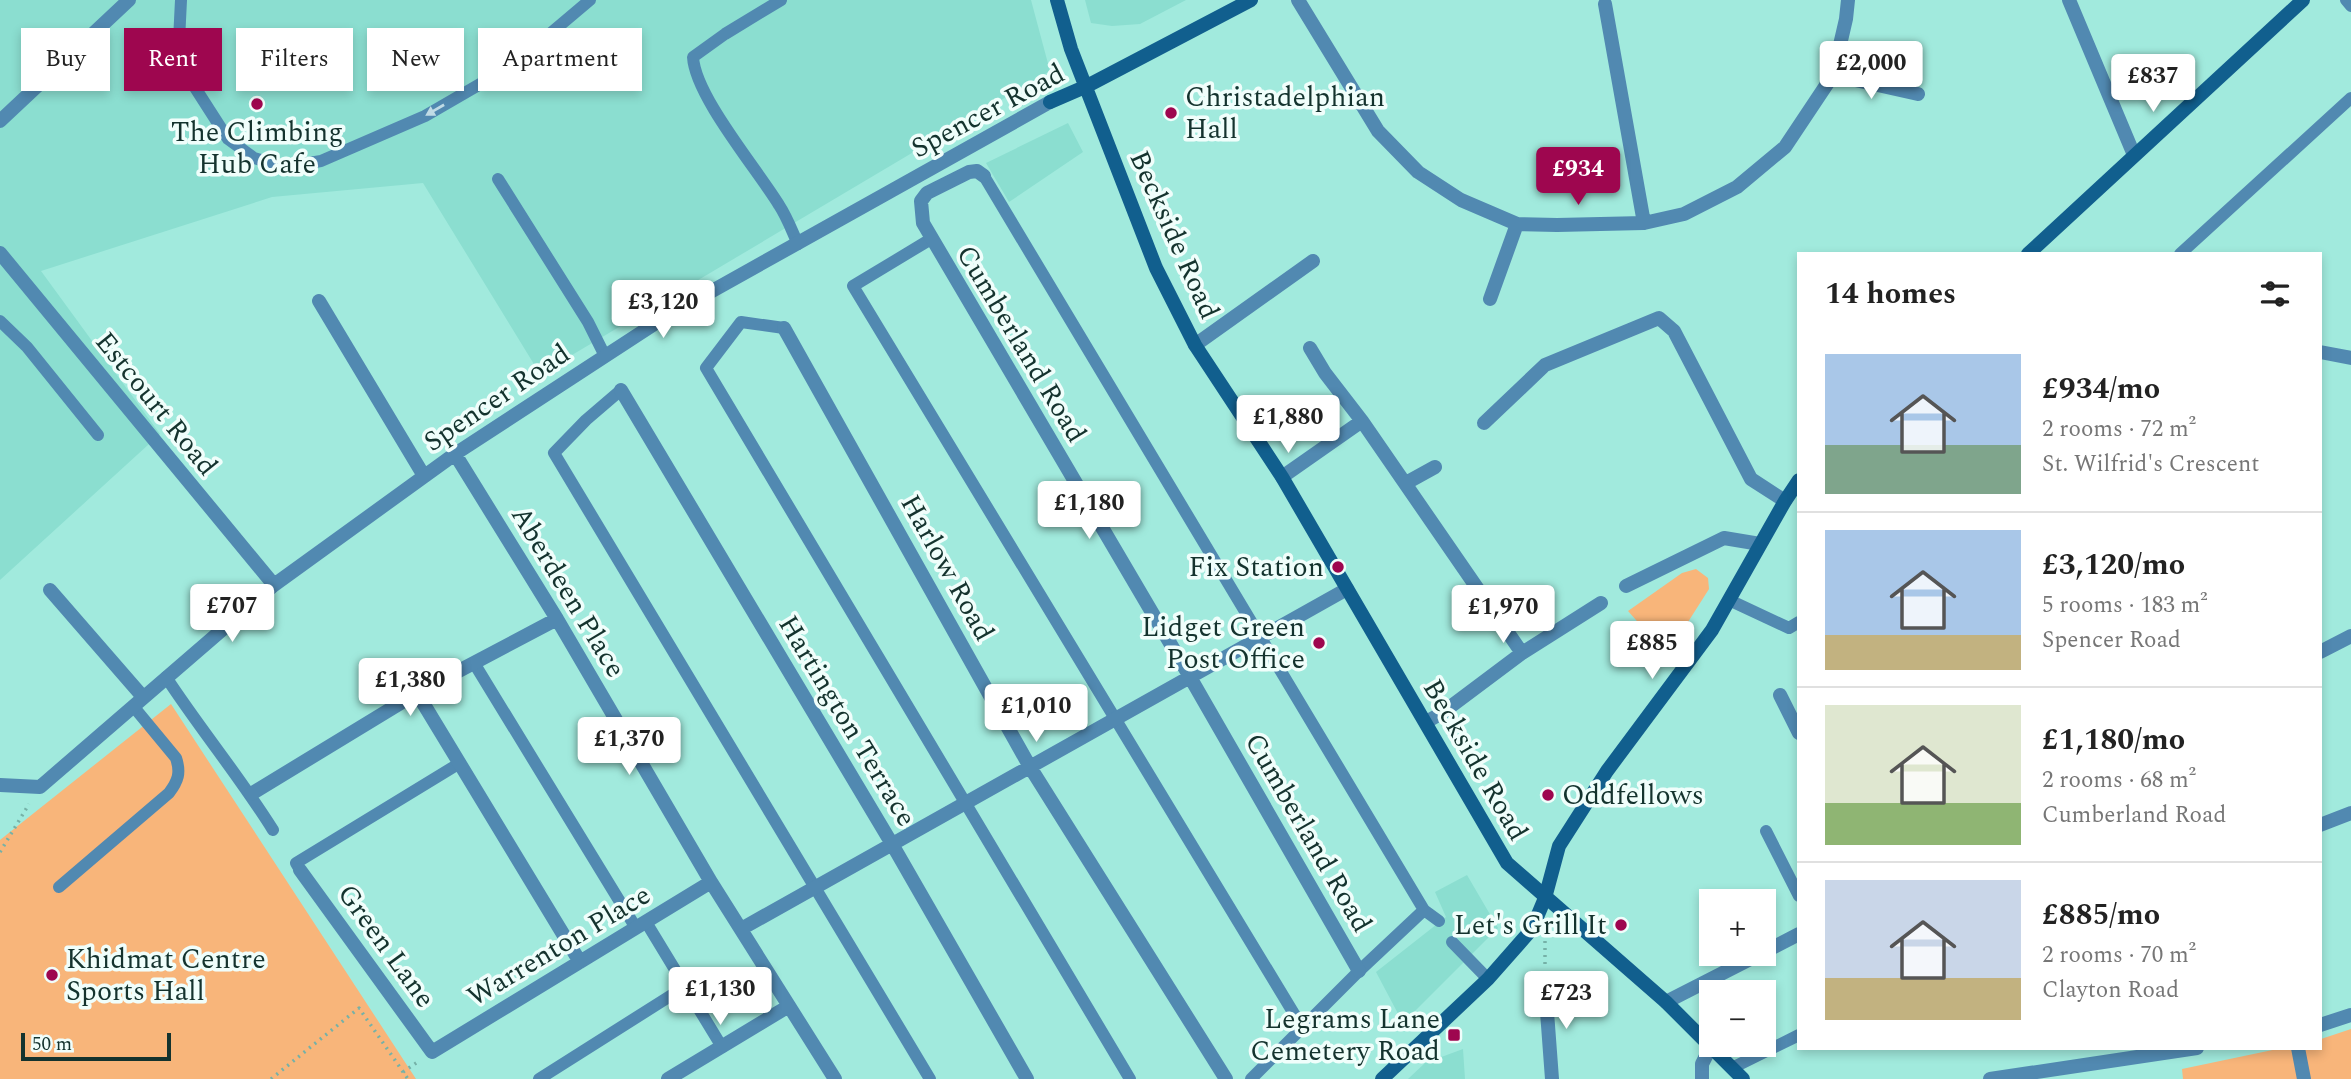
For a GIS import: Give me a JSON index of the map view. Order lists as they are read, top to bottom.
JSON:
{
  "streets": {
    "street": [
      "Spencer Road",
      "Beckside Road",
      "Cumberland Road",
      "Estcourt Road",
      "Harlow Road",
      "Aberdeen Place",
      "Hartington Terrace",
      "Green Lane",
      "Warrenton Place"
    ]
  },
  "crossings": [
    ["Spencer Road", "Beckside Road"],
    ["Spencer Road", "Estcourt Road"],
    ["Spencer Road", "Aberdeen Place"],
    ["Aberdeen Place", "Warrenton Place"],
    ["Green Lane", "Warrenton Place"]
  ],
  "places": {
    "other": [
      "The Climbing Hub Cafe",
      "Christadelphian Hall",
      "Fix Station",
      "Lidget Green Post Office",
      "Oddfellows",
      "Let's Grill It",
      "Khidmat Centre Sports Hall"
    ],
    "transit": ["Legrams Lane Cemetery Road"]
  },
  "scale_bar": "50 m",
  "page": {
    "chip": [
      "Buy",
      "Rent",
      "Filters",
      "New",
      "Apartment"
    ],
    "price": [
      "£2,000",
      "£837",
      "£934",
      "£3,120",
      "£1,880",
      "£1,180",
      "£707",
      "£1,970",
      "£885",
      "£1,380",
      "£1,010",
      "£1,370",
      "£1,130",
      "£723"
    ],
    "heading": "14 homes",
    "list": [
      {
        "name": "£934/mo",
        "note": "2 rooms · 72 m² · St. Wilfrid's Crescent"
      },
      {
        "name": "£3,120/mo",
        "note": "5 rooms · 183 m² · Spencer Road"
      },
      {
        "name": "£1,180/mo",
        "note": "2 rooms · 68 m² · Cumberland Road"
      },
      {
        "name": "£885/mo",
        "note": "2 rooms · 70 m² · Clayton Road"
      }
    ],
    "map_buttons": ["+", "−"],
    "scale": "50 m"
  }
}
